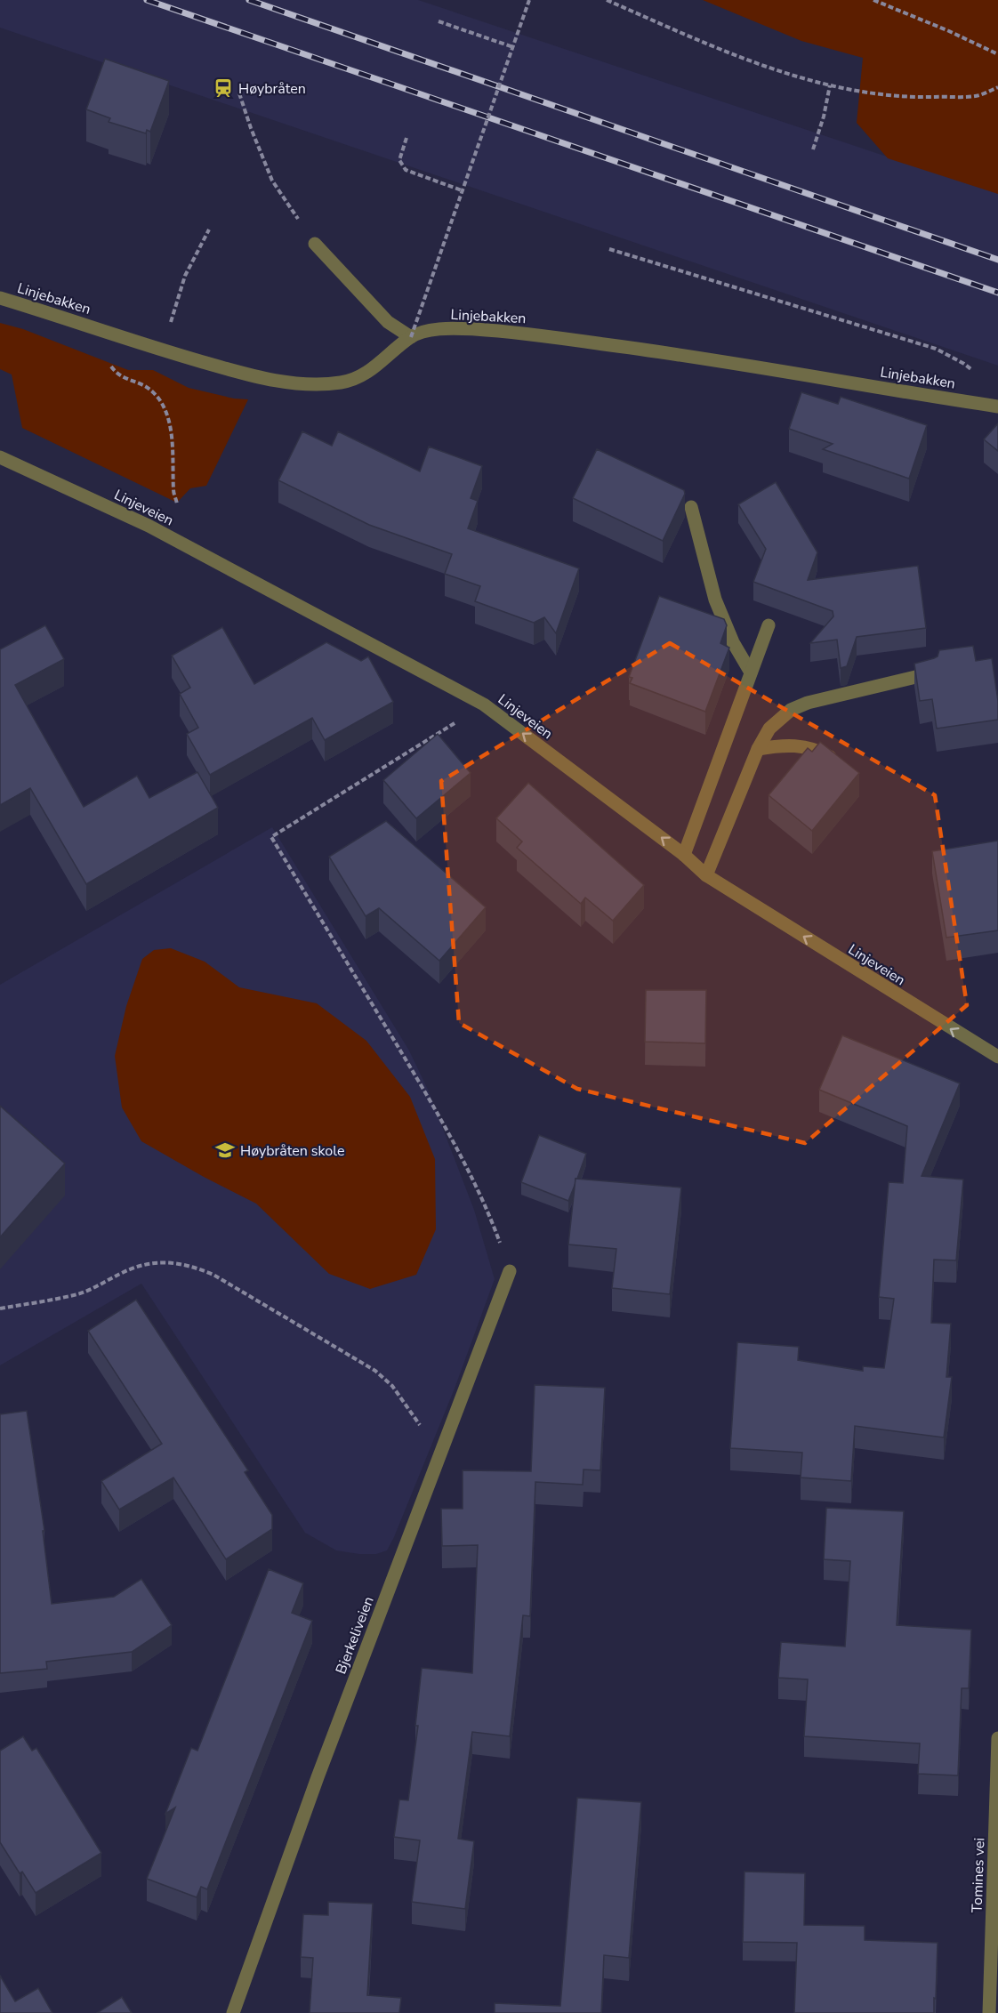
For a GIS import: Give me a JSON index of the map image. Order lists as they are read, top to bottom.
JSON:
{
  "streets": {
    "street": [
      "Linjebakken",
      "Linjeveien",
      "Bjerkeliveien",
      "Tomines vei"
    ]
  },
  "one_way": ["Linjeveien"],
  "places": {
    "station": ["Høybråten"],
    "school or university": ["Høybråten skole"]
  }
}
